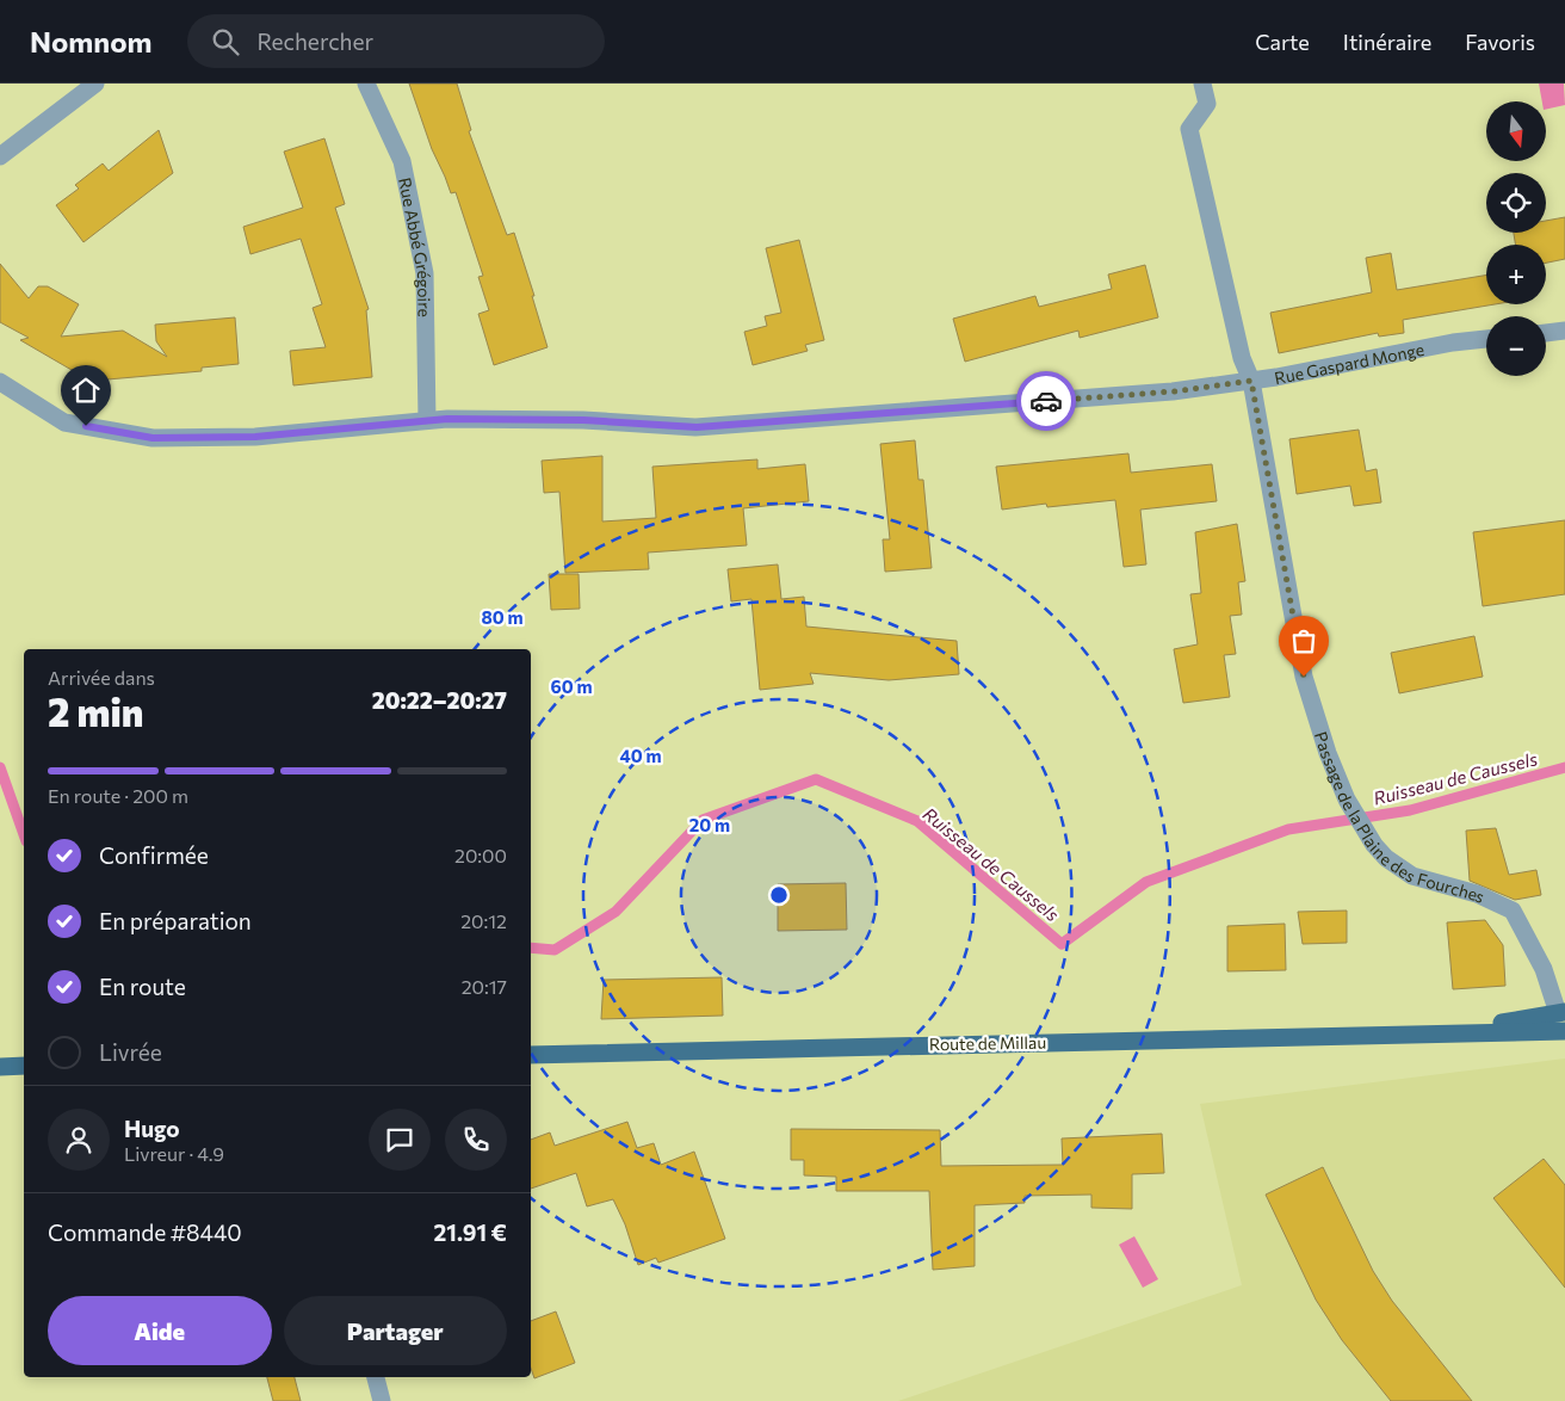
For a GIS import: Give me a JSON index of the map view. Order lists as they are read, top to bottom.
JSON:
{
  "streets": {
    "main road": ["Route de Millau"],
    "street": ["Rue Abbé Grégoire", "Rue Gaspard Monge", "Passage de la Plaine des Fourches"]
  },
  "crossings": [
    ["Rue Abbé Grégoire", "Rue Gaspard Monge"],
    ["Rue Gaspard Monge", "Passage de la Plaine des Fourches"],
    ["Passage de la Plaine des Fourches", "Route de Millau"]
  ],
  "water": ["Ruisseau de Caussels"],
  "north": "bottom",
  "page": {
    "header": "Nomnom",
    "search": "Rechercher",
    "nav": ["Carte", "Itinéraire", "Favoris"],
    "map_buttons": ["+", "−"],
    "heading": ["2 min", "Arrivée dans", "20:22–20:27"],
    "panel": [
      "Hugo",
      "Livreur · 4.9",
      "Commande #8440",
      "21.91 €"
    ],
    "bar": "En route · 200 m",
    "list": [
      ["Confirmée", "20:00"],
      ["En préparation", "20:12"],
      ["En route", "20:17"],
      "Livrée"
    ],
    "buttons": ["Aide", "Partager"]
  },
  "rings": [
    "80 m",
    "60 m",
    "40 m",
    "20 m"
  ]
}
